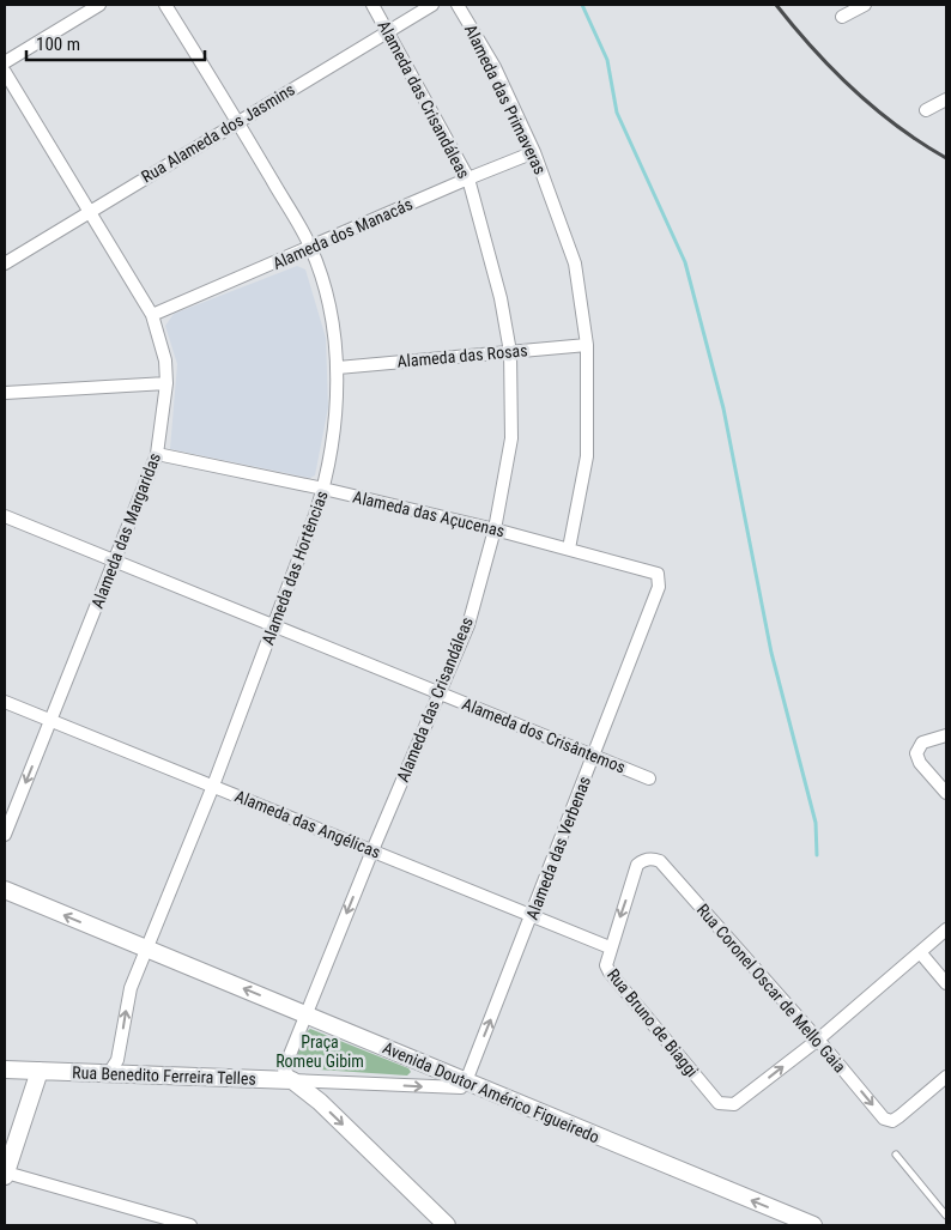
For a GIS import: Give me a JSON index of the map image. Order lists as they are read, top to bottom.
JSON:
{
  "streets": {
    "main road": ["Rua Benedito Ferreira Telles", "Avenida Doutor Américo Figueiredo"],
    "street": [
      "Alameda das Crisandáleas",
      "Alameda das Primaveras",
      "Rua Alameda dos Jasmins",
      "Alameda dos Manacás",
      "Alameda das Rosas",
      "Alameda das Açucenas",
      "Alameda das Margaridas",
      "Alameda das Hortências",
      "Alameda dos Crisântemos",
      "Alameda das Angélicas",
      "Alameda das Verbenas",
      "Rua Coronel Oscar de Mello Gaia",
      "Rua Bruno de Biaggi"
    ]
  },
  "crossings": [
    ["Alameda das Crisandáleas", "Rua Alameda dos Jasmins"],
    ["Alameda das Crisandáleas", "Alameda dos Manacás"],
    ["Alameda das Crisandáleas", "Alameda das Rosas"],
    ["Alameda das Crisandáleas", "Alameda das Açucenas"],
    ["Alameda das Crisandáleas", "Alameda dos Crisântemos"],
    ["Alameda das Crisandáleas", "Alameda das Angélicas"],
    ["Alameda das Crisandáleas", "Rua Benedito Ferreira Telles"],
    ["Alameda das Crisandáleas", "Avenida Doutor Américo Figueiredo"],
    ["Alameda das Primaveras", "Alameda dos Manacás"],
    ["Alameda das Primaveras", "Alameda das Rosas"],
    ["Alameda das Primaveras", "Alameda das Açucenas"],
    ["Rua Alameda dos Jasmins", "Alameda das Margaridas"],
    ["Rua Alameda dos Jasmins", "Alameda das Hortências"],
    ["Alameda dos Manacás", "Alameda das Margaridas"],
    ["Alameda dos Manacás", "Alameda das Hortências"],
    ["Alameda das Rosas", "Alameda das Hortências"],
    ["Alameda das Açucenas", "Alameda das Margaridas"],
    ["Alameda das Açucenas", "Alameda das Hortências"],
    ["Alameda das Açucenas", "Alameda das Verbenas"],
    ["Alameda das Margaridas", "Alameda dos Crisântemos"],
    ["Alameda das Margaridas", "Alameda das Angélicas"],
    ["Alameda das Hortências", "Alameda dos Crisântemos"],
    ["Alameda das Hortências", "Alameda das Angélicas"],
    ["Alameda das Hortências", "Rua Benedito Ferreira Telles"],
    ["Alameda das Hortências", "Avenida Doutor Américo Figueiredo"],
    ["Alameda dos Crisântemos", "Alameda das Verbenas"],
    ["Alameda das Angélicas", "Alameda das Verbenas"],
    ["Alameda das Angélicas", "Rua Bruno de Biaggi"],
    ["Alameda das Verbenas", "Rua Benedito Ferreira Telles"],
    ["Alameda das Verbenas", "Avenida Doutor Américo Figueiredo"],
    ["Rua Coronel Oscar de Mello Gaia", "Rua Bruno de Biaggi"],
    ["Rua Benedito Ferreira Telles", "Avenida Doutor Américo Figueiredo"]
  ],
  "one_way": ["Rua Benedito Ferreira Telles", "Avenida Doutor Américo Figueiredo"],
  "parks": ["Praça Romeu Gibim"],
  "scale_bar": "100 m"
}
